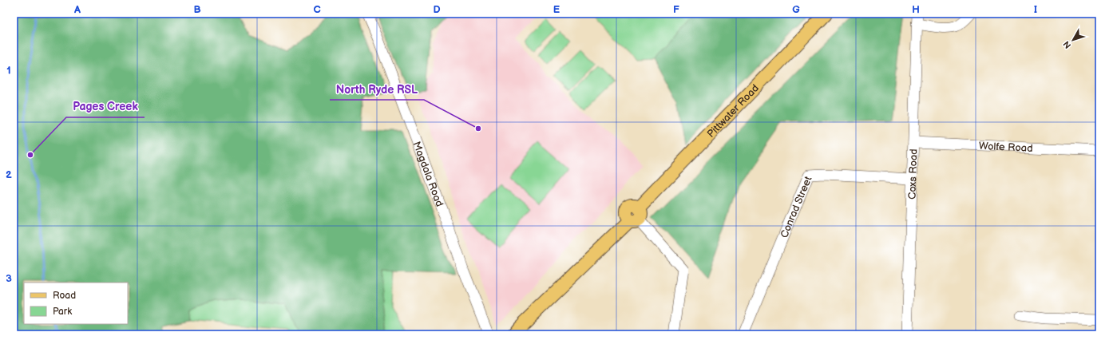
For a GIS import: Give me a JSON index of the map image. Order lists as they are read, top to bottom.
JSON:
{
  "streets": {
    "main road": ["Pittwater Road"],
    "street": [
      "Wolfe Road",
      "Magdala Road",
      "Coxs Road",
      "Conrad Street"
    ]
  },
  "crossings": [
    ["Wolfe Road", "Coxs Road"],
    ["Coxs Road", "Conrad Street"]
  ],
  "places": ["North Ryde RSL", "Pages Creek"],
  "legend": ["Road", "Park"],
  "north": "bottom left",
  "grid": {
    "columns": [
      "A",
      "B",
      "C",
      "D",
      "E",
      "F",
      "G",
      "H",
      "I"
    ],
    "rows": ["1", "2", "3"]
  }
}
